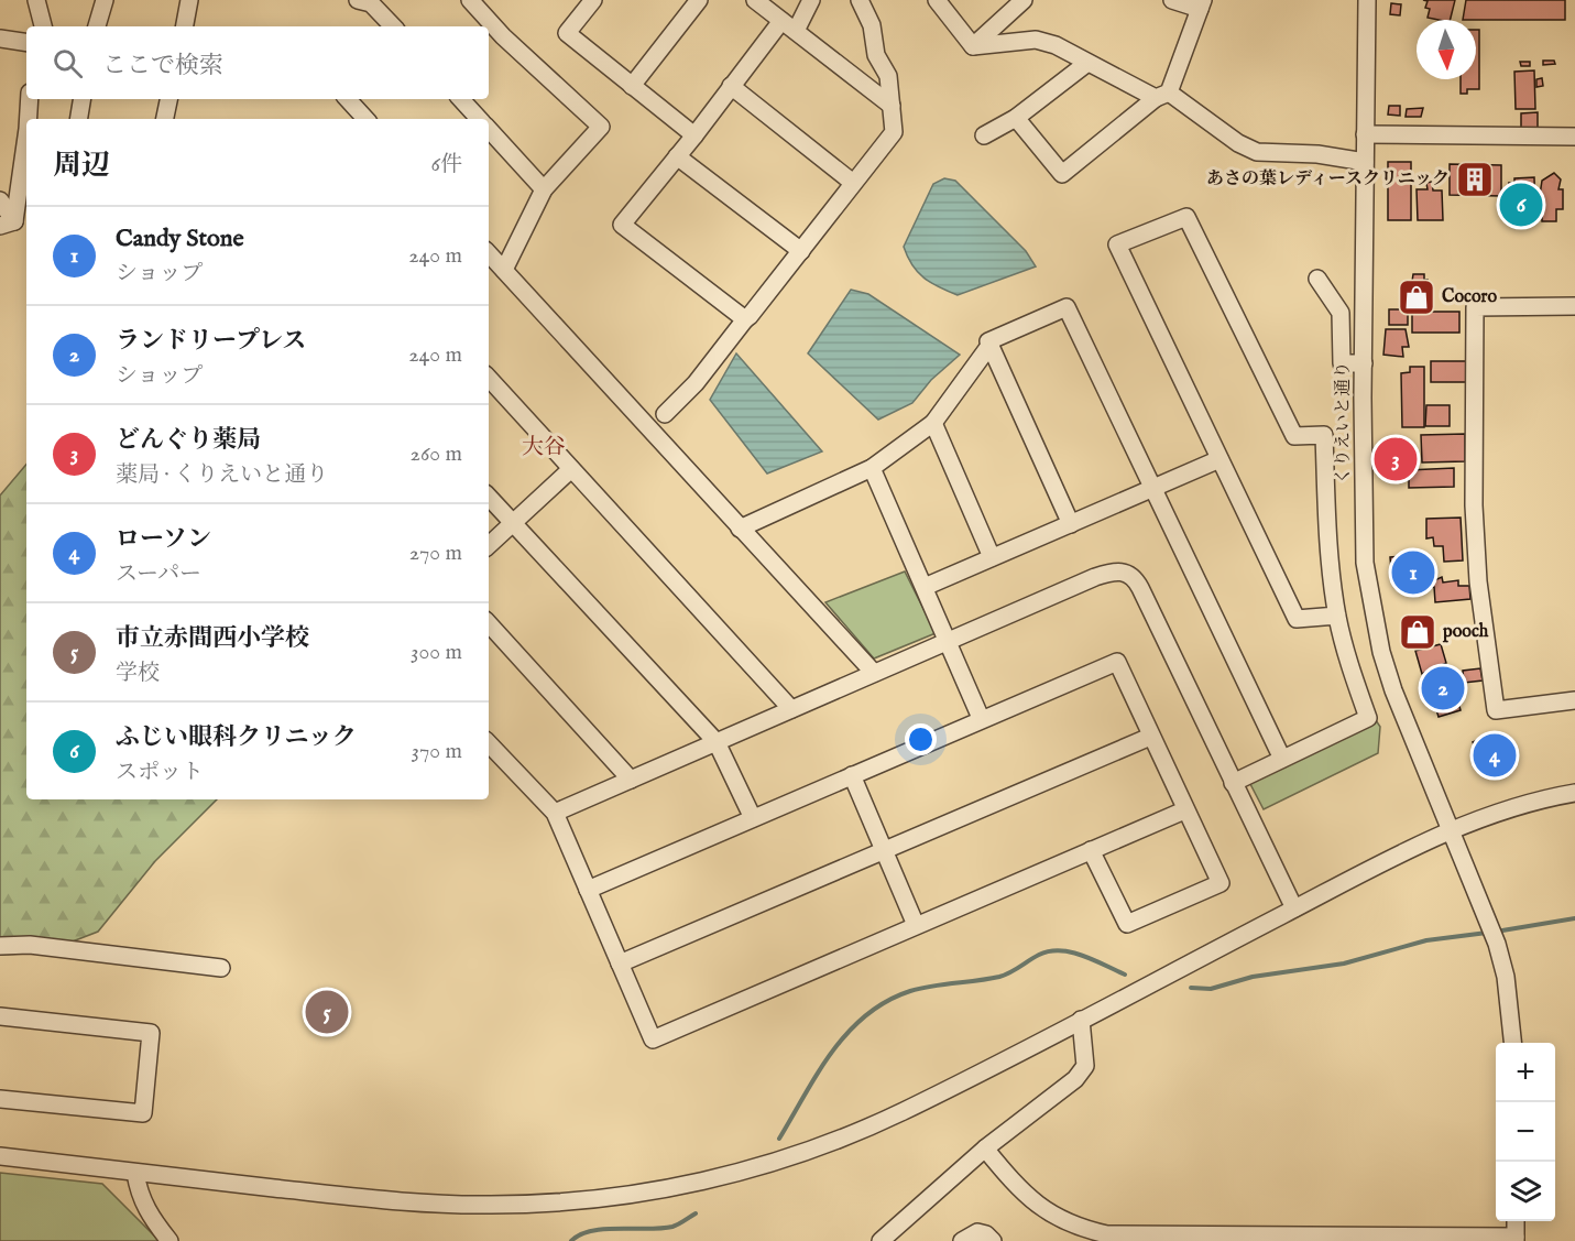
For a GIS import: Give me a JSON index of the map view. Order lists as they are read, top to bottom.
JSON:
{
  "streets": {
    "street": ["くりえいと通り"]
  },
  "districts": ["大谷"],
  "places": {
    "building": ["あさの葉レディースクリニック"],
    "shop": ["Cocoro", "pooch"]
  },
  "north": "bottom",
  "page": {
    "search": "ここで検索",
    "heading": ["周辺", "6件"],
    "pins": [
      "6",
      "3",
      "1",
      "2",
      "4",
      "5"
    ],
    "list": [
      {
        "mark": "1",
        "name": "Candy Stone",
        "note": "ショップ",
        "value": "240 m"
      },
      {
        "mark": "2",
        "name": "ランドリープレス",
        "note": "ショップ",
        "value": "240 m"
      },
      {
        "mark": "3",
        "name": "どんぐり薬局",
        "note": "薬局 · くりえいと通り",
        "value": "260 m"
      },
      {
        "mark": "4",
        "name": "ローソン",
        "note": "スーパー",
        "value": "270 m"
      },
      {
        "mark": "5",
        "name": "市立赤間西小学校",
        "note": "学校",
        "value": "300 m"
      },
      {
        "mark": "6",
        "name": "ふじい眼科クリニック",
        "note": "スポット",
        "value": "370 m"
      }
    ],
    "map_buttons": ["+", "−"]
  }
}
